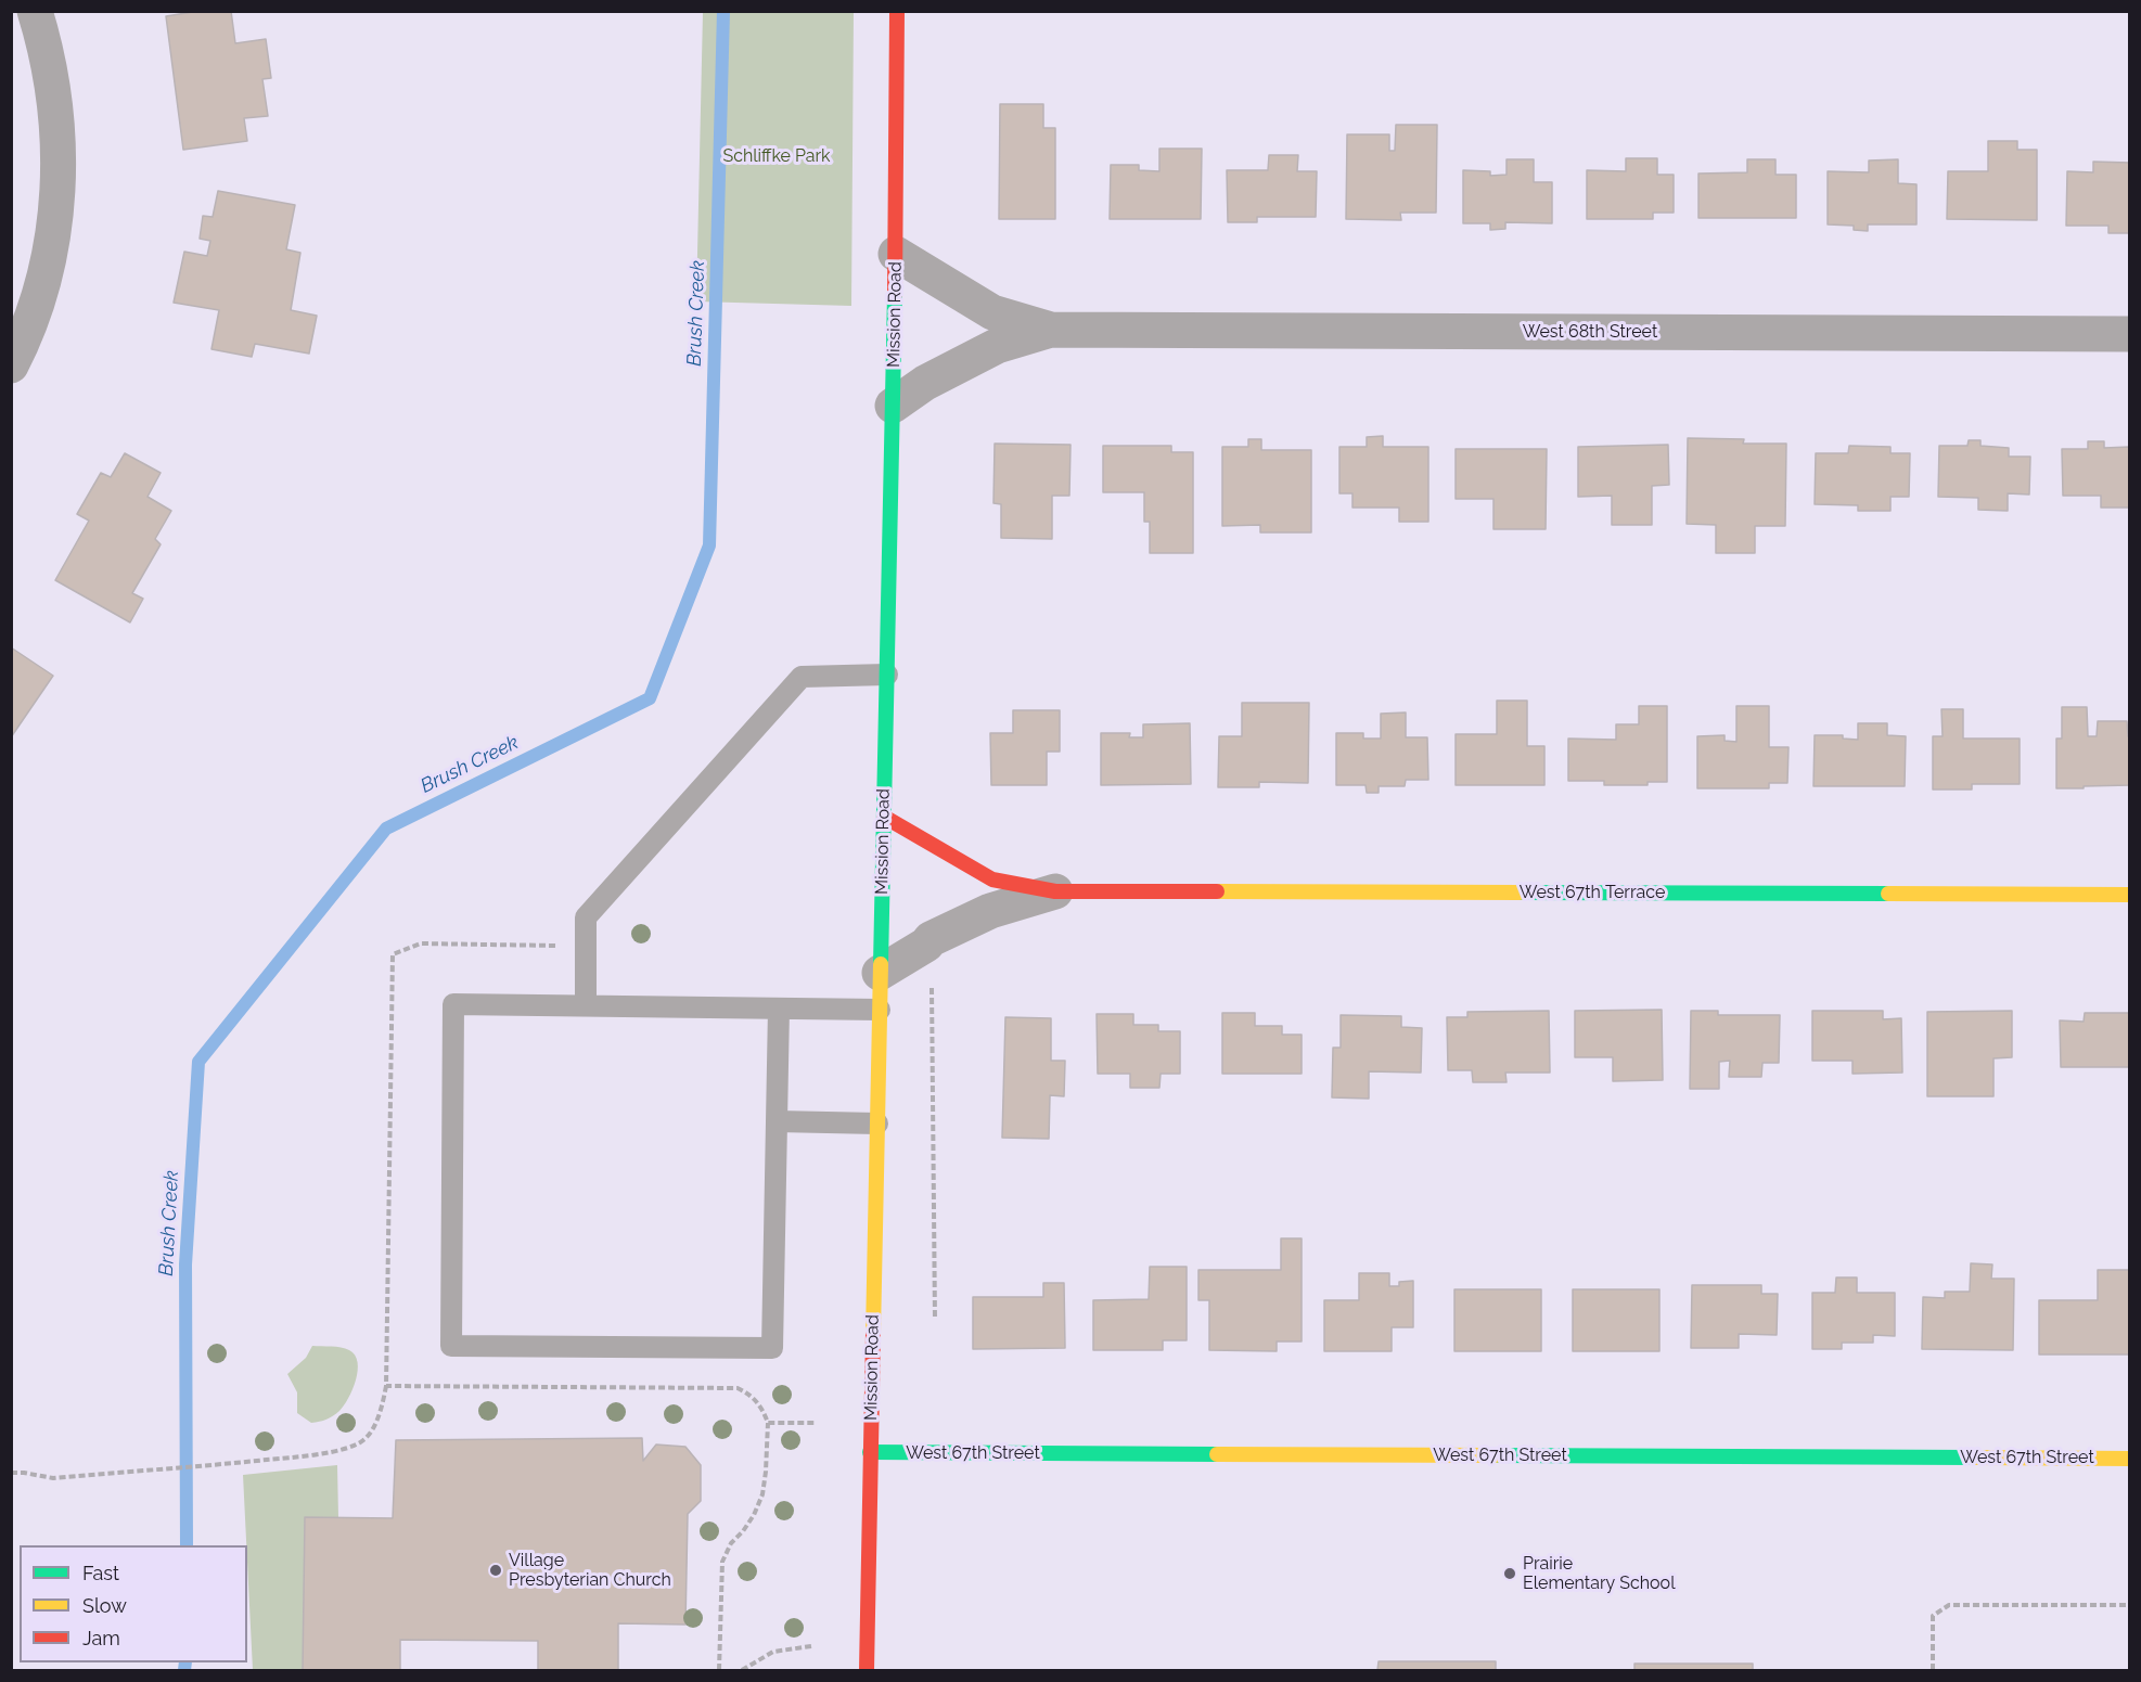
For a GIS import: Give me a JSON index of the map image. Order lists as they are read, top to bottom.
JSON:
{
  "streets": {
    "street": [
      "Mission Road",
      "West 68th Street",
      "West 67th Terrace",
      "West 67th Street"
    ]
  },
  "crossings": [
    ["Mission Road", "West 68th Street"],
    ["Mission Road", "West 67th Terrace"],
    ["Mission Road", "West 67th Street"]
  ],
  "water": ["Brush Creek"],
  "parks": ["Schliffke Park"],
  "places": ["Village Presbyterian Church", "Prairie Elementary School"],
  "legend": ["Fast", "Slow", "Jam"]
}
